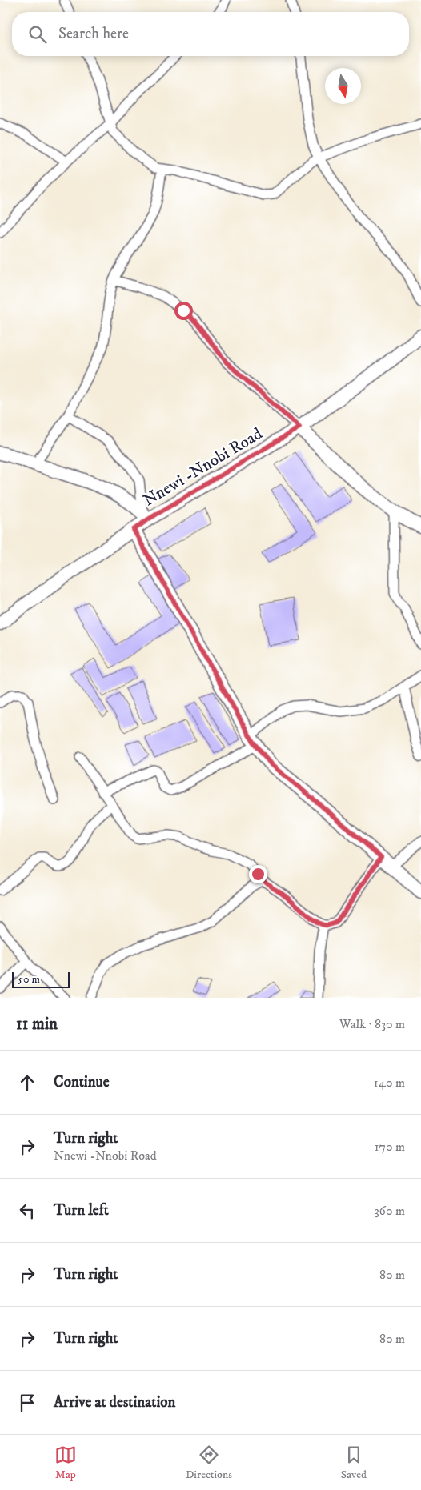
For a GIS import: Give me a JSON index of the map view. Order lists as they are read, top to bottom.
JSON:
{
  "streets": {
    "street": ["Nnewi -Nnobi Road"]
  },
  "scale_bar": "50 m",
  "north": "bottom",
  "page": {
    "search": "Search here",
    "scale": "50 m",
    "heading": ["11 min", "Walk · 830 m"],
    "list": [
      ["Continue", "140 m"],
      ["Turn right", "Nnewi -Nnobi Road", "170 m"],
      ["Turn left", "360 m"],
      ["Turn right", "80 m"],
      ["Turn right", "80 m"],
      "Arrive at destination"
    ],
    "nav": ["Map", "Directions", "Saved"]
  }
}
